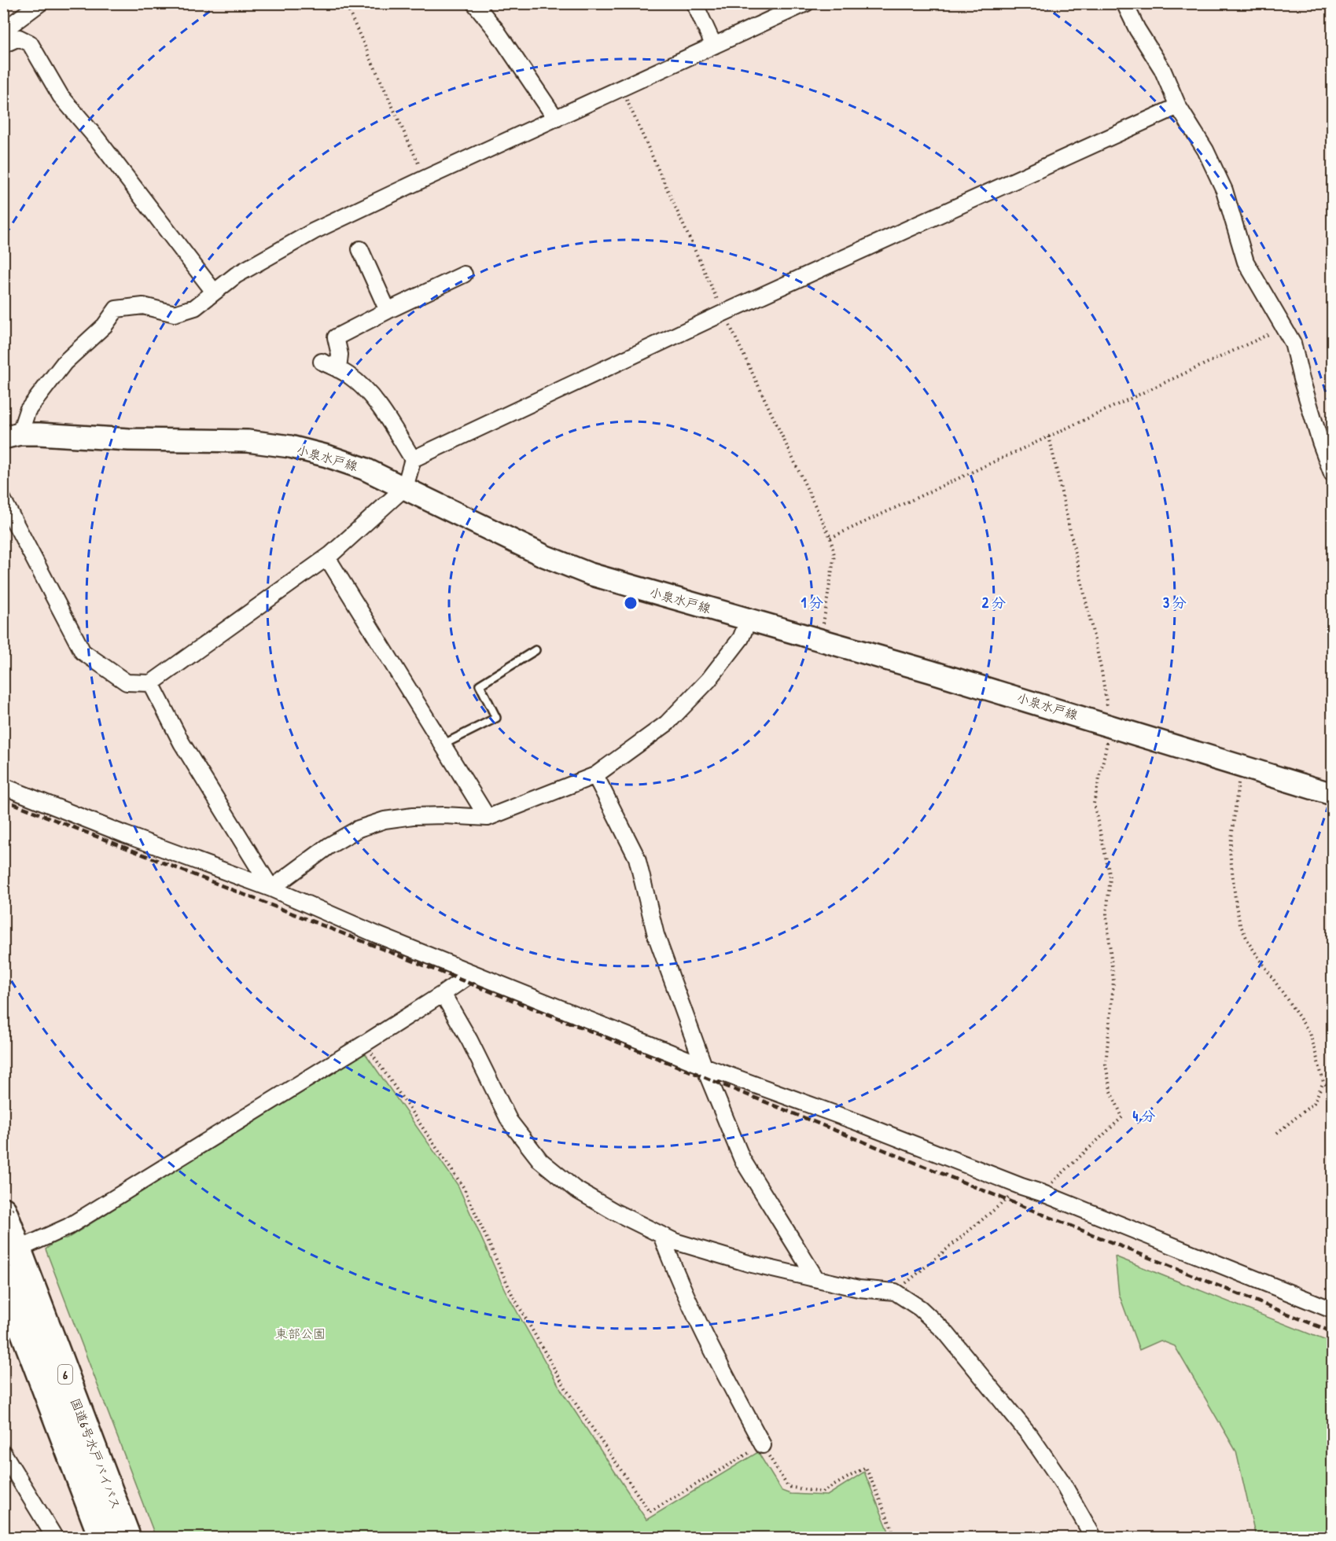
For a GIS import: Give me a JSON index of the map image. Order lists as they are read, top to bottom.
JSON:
{
  "streets": {
    "highway": ["6", "国道6号水戸バイパス"],
    "main road": ["小泉水戸線"]
  },
  "parks": ["東部公園"],
  "rings": [
    "1 分",
    "2 分",
    "3 分",
    "4 分"
  ]
}
